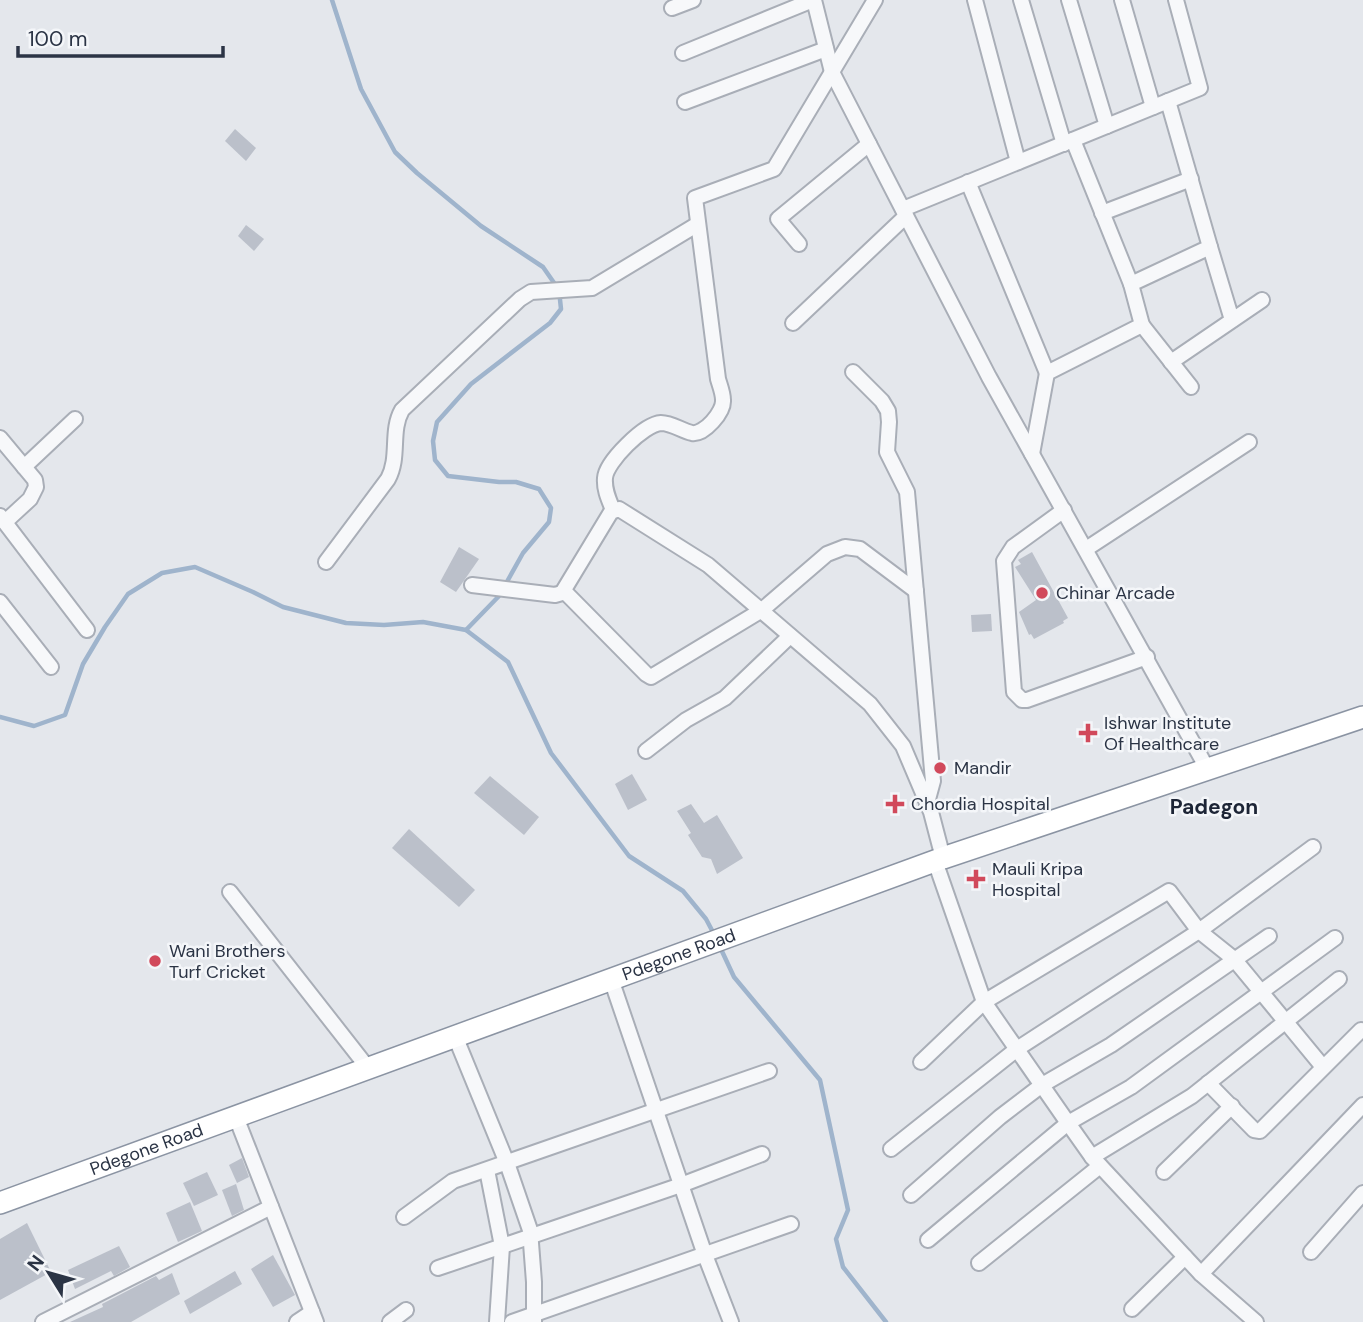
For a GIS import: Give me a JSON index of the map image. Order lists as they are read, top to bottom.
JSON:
{
  "streets": {
    "highway": ["Pdegone Road"]
  },
  "districts": ["Padegon"],
  "places": {
    "other": ["Chinar Arcade", "Mandir", "Wani Brothers Turf Cricket"],
    "health": ["Ishwar Institute Of Healthcare", "Chordia Hospital", "Mauli Kripa Hospital"]
  },
  "scale_bar": "100 m",
  "north": "top left"
}
